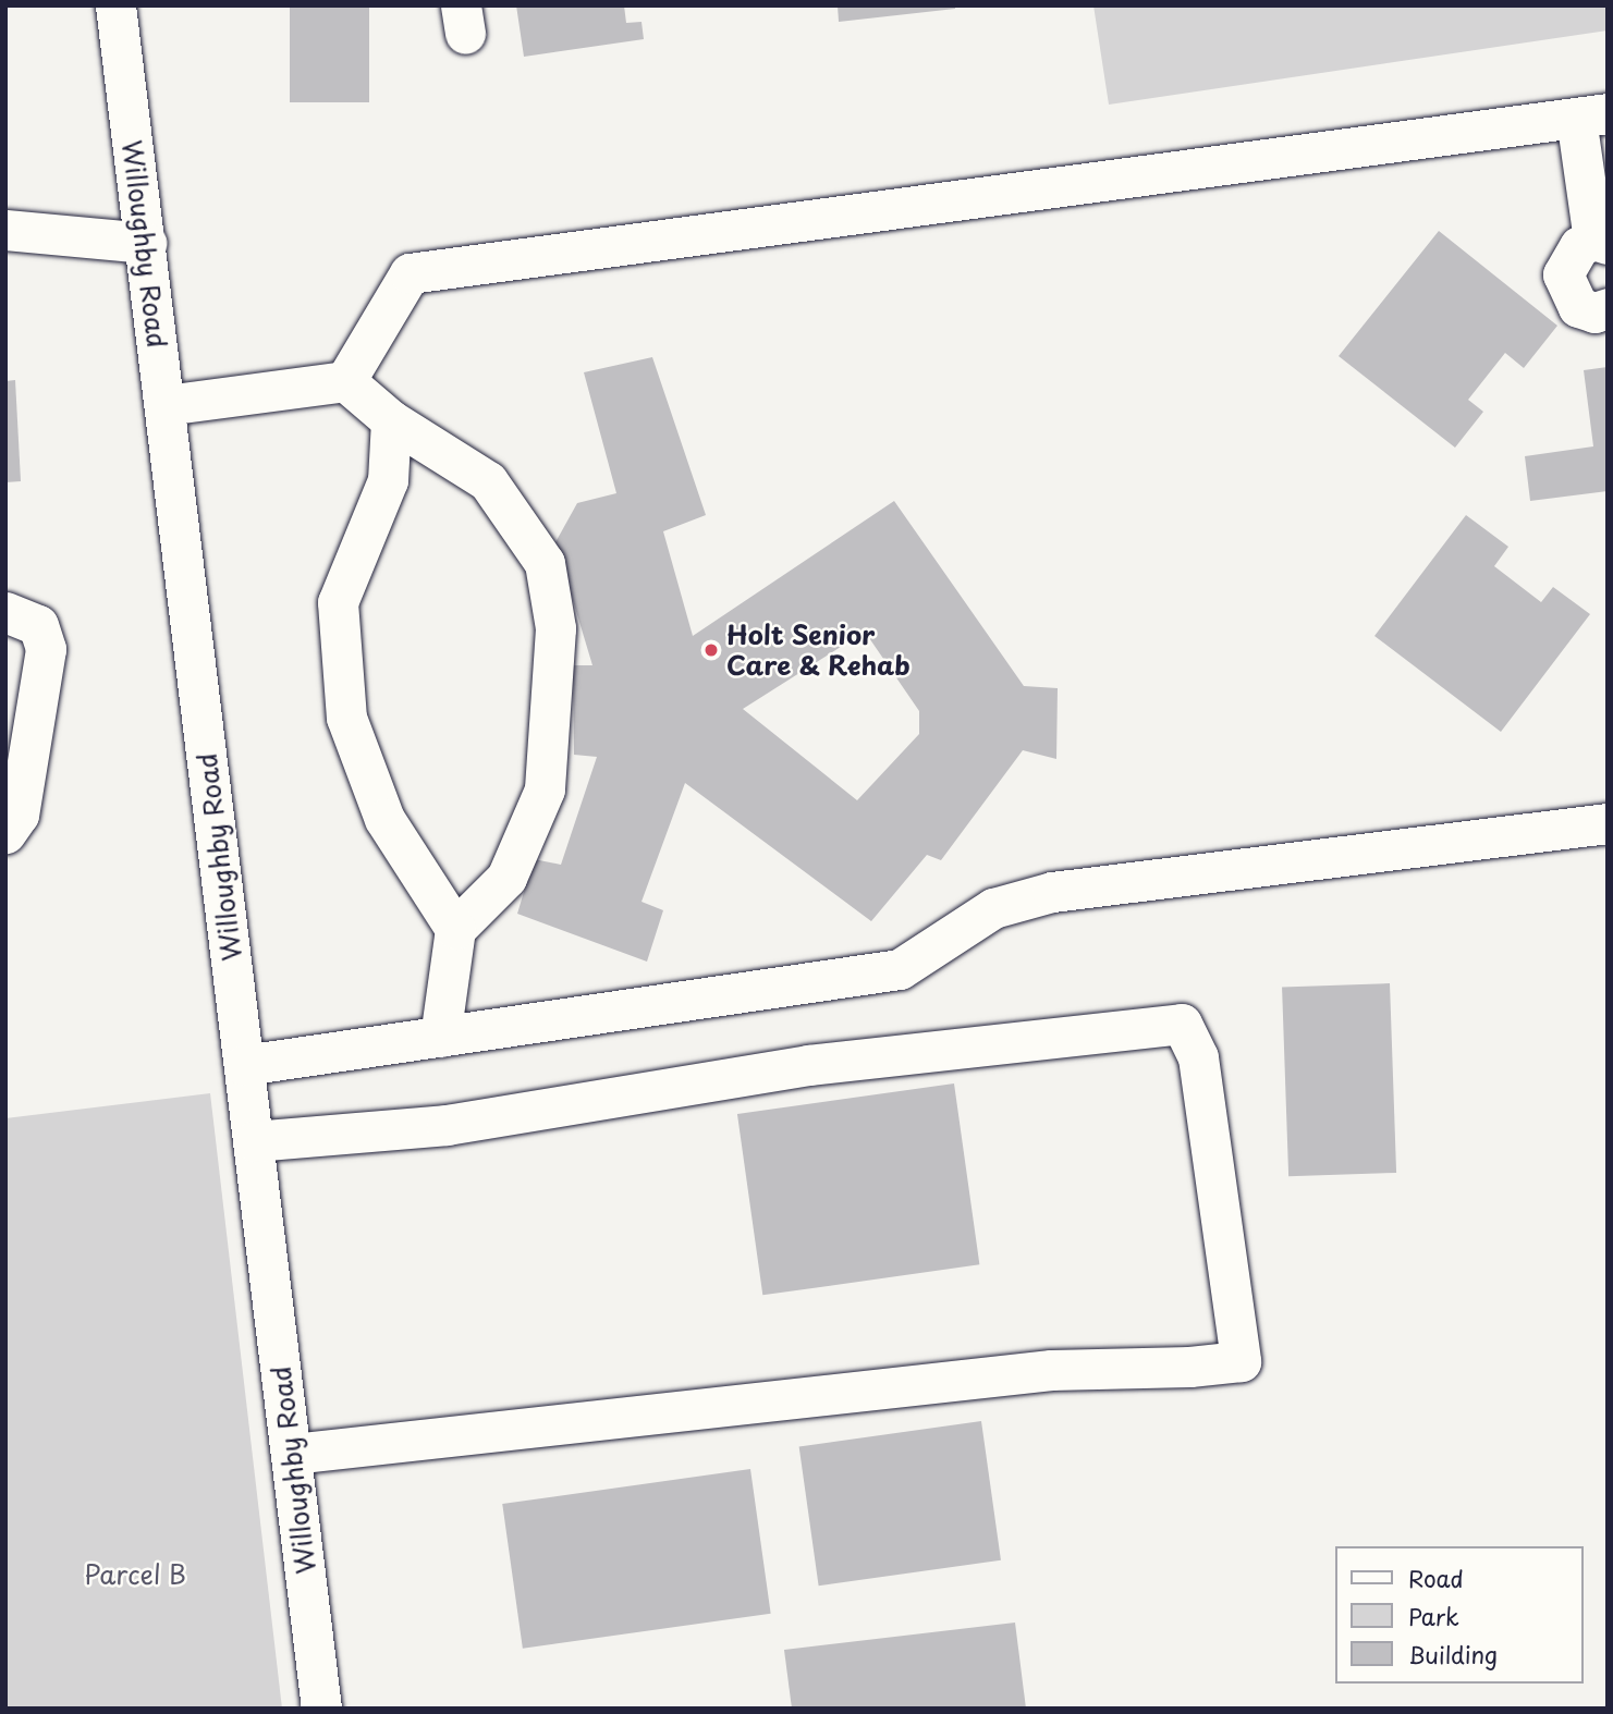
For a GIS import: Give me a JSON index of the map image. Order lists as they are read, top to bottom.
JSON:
{
  "streets": {
    "street": ["Willoughby Road"]
  },
  "parks": ["Parcel B"],
  "places": ["Holt Senior Care & Rehab"],
  "legend": ["Road", "Park", "Building"]
}
